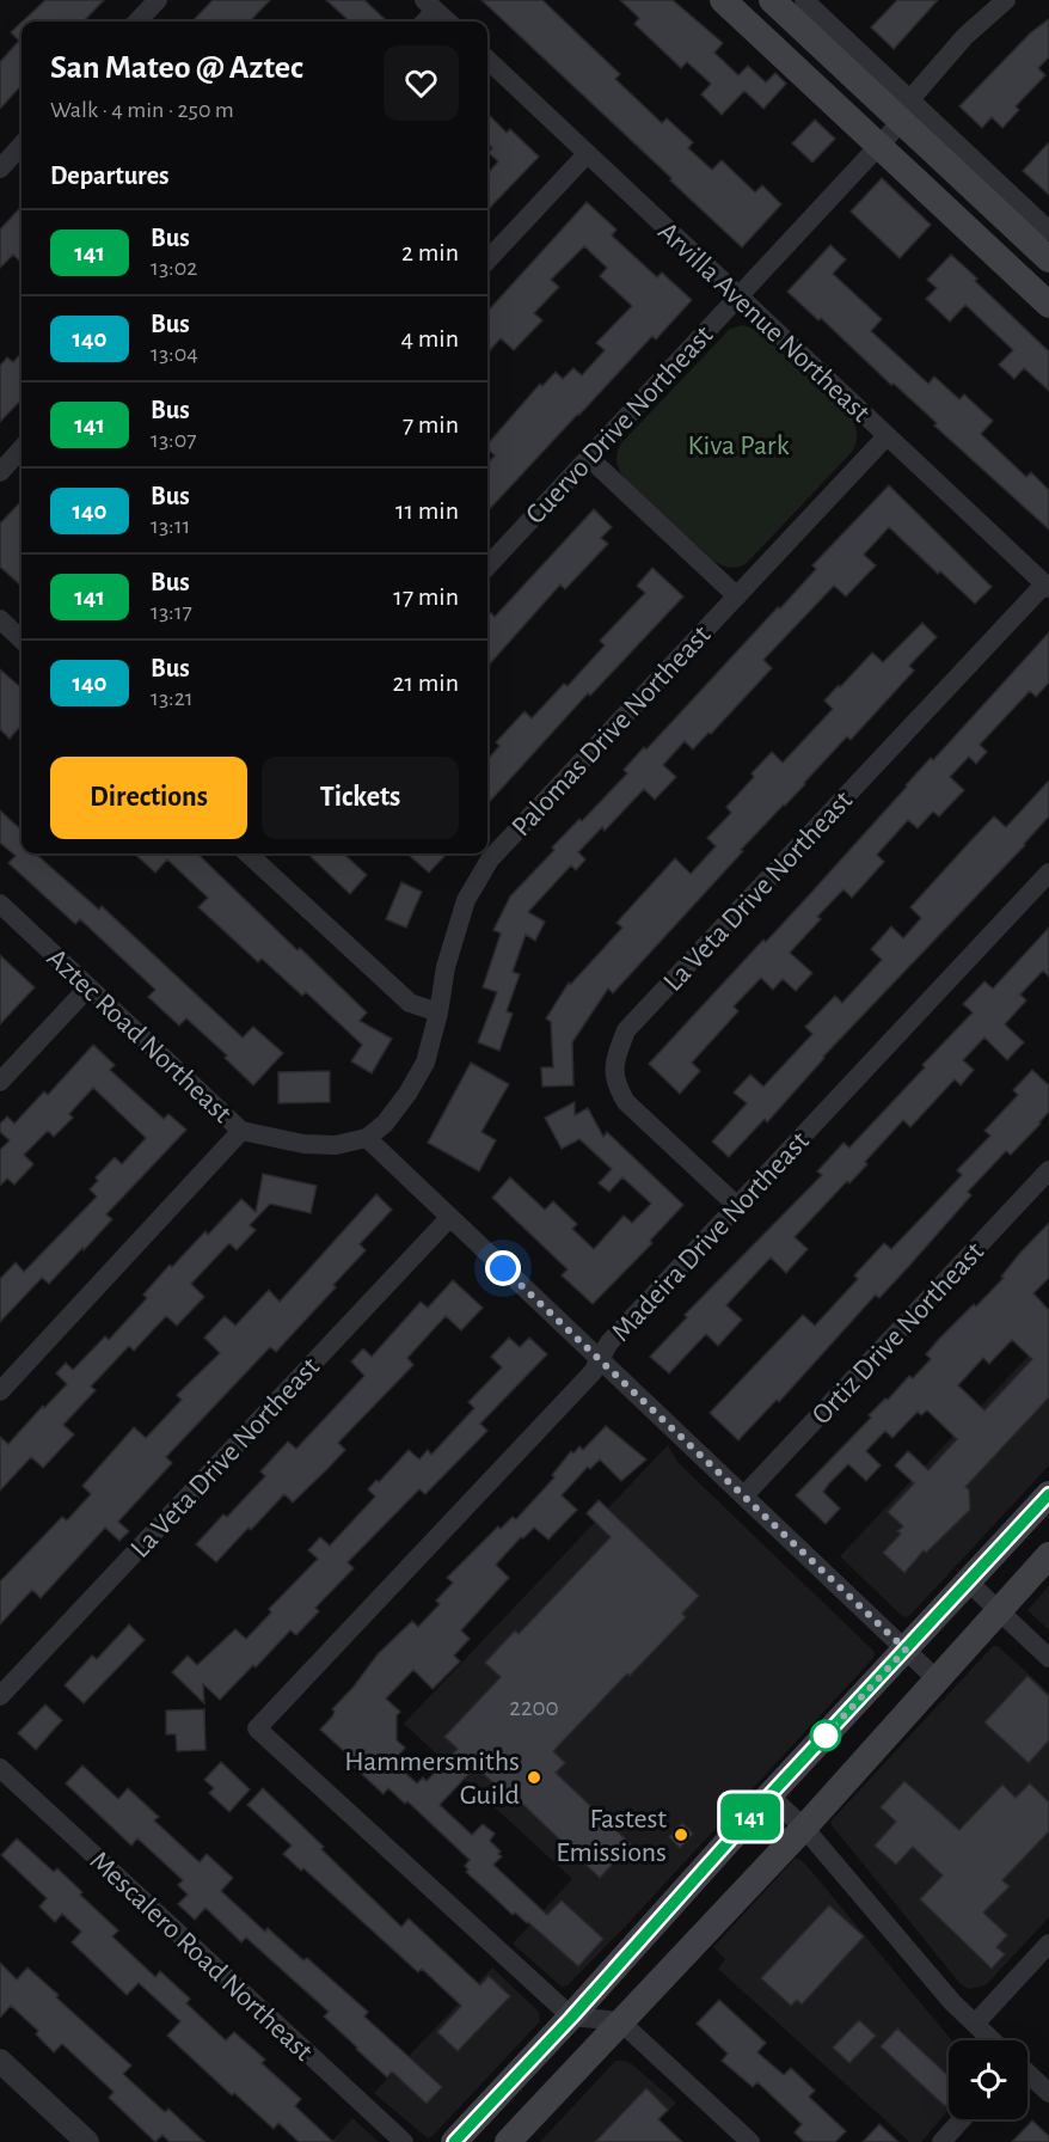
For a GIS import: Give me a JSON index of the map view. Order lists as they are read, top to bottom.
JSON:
{
  "streets": {
    "street": [
      "Arvilla Avenue Northeast",
      "Cuervo Drive Northeast",
      "Palomas Drive Northeast",
      "La Veta Drive Northeast",
      "Aztec Road Northeast",
      "Madeira Drive Northeast",
      "Ortiz Drive Northeast",
      "Mescalero Road Northeast"
    ]
  },
  "crossings": [
    ["Arvilla Avenue Northeast", "Cuervo Drive Northeast"],
    ["Arvilla Avenue Northeast", "Palomas Drive Northeast"],
    ["Arvilla Avenue Northeast", "La Veta Drive Northeast"],
    ["Palomas Drive Northeast", "Aztec Road Northeast"],
    ["La Veta Drive Northeast", "Madeira Drive Northeast"]
  ],
  "parks": ["Kiva Park"],
  "places": ["Hammersmiths Guild", "Fastest Emissions"],
  "lines": ["bus line 141"],
  "house_numbers": ["2200"],
  "page": {
    "on_map": "141",
    "heading": [
      ["San Mateo @ Aztec", "Walk · 4 min · 250 m"],
      "Departures"
    ],
    "list": [
      {
        "mark": "141",
        "name": "Bus",
        "note": "13:02",
        "value": "2 min"
      },
      {
        "mark": "140",
        "name": "Bus",
        "note": "13:04",
        "value": "4 min"
      },
      {
        "mark": "141",
        "name": "Bus",
        "note": "13:07",
        "value": "7 min"
      },
      {
        "mark": "140",
        "name": "Bus",
        "note": "13:11",
        "value": "11 min"
      },
      {
        "mark": "141",
        "name": "Bus",
        "note": "13:17",
        "value": "17 min"
      },
      {
        "mark": "140",
        "name": "Bus",
        "note": "13:21",
        "value": "21 min"
      }
    ],
    "buttons": ["Directions", "Tickets"]
  }
}
